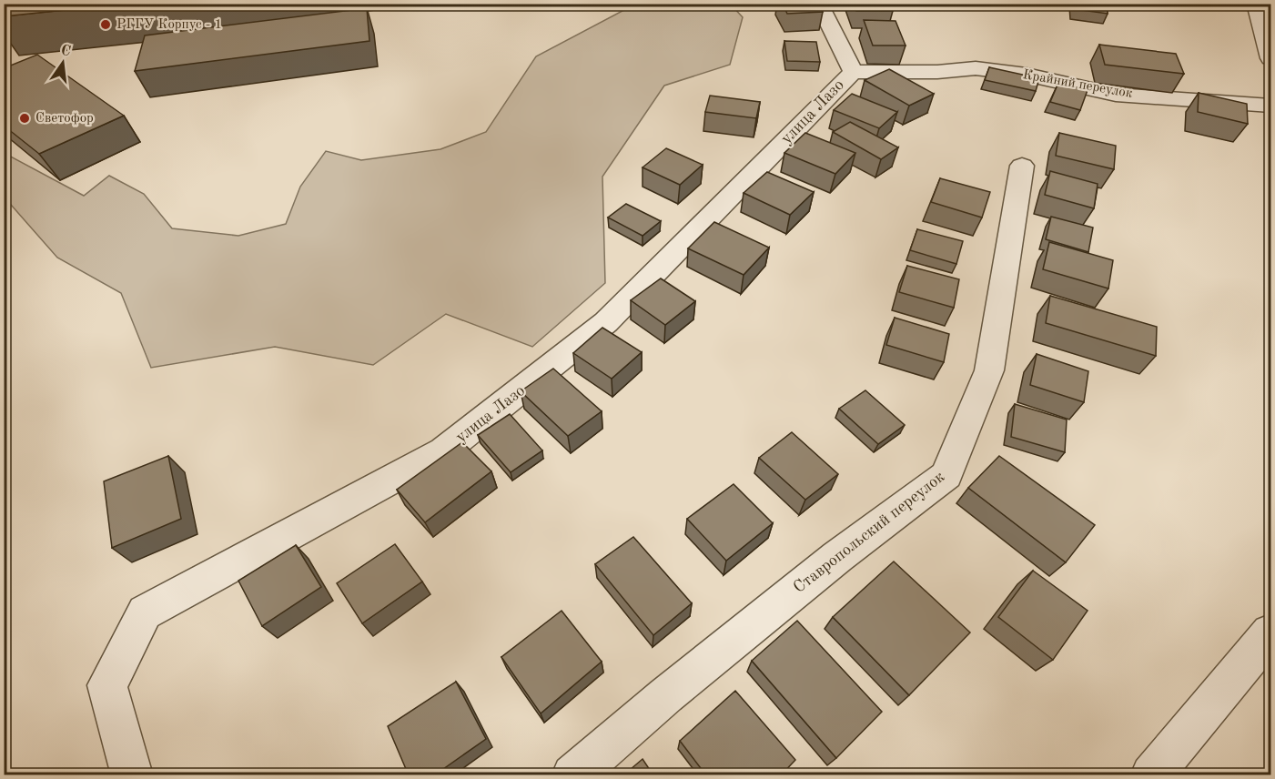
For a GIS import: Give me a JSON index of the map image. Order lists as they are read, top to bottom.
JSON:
{
  "streets": {
    "street": ["Крайний переулок", "улица Лазо", "Ставропольский переулок"]
  },
  "crossings": [
    ["Крайний переулок", "улица Лазо"]
  ],
  "places": ["РГГУ Корпус - 1", "Светофор"],
  "north": "top"
}
